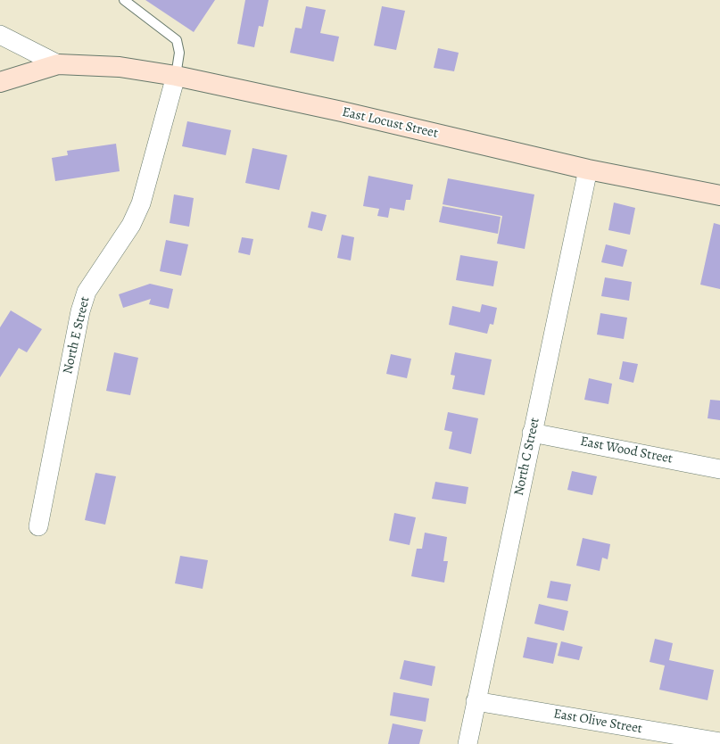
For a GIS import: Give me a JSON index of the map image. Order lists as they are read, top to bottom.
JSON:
{
  "streets": {
    "main road": ["East Locust Street"],
    "street": [
      "North E Street",
      "East Wood Street",
      "North C Street",
      "East Olive Street"
    ]
  },
  "crossings": [
    ["East Locust Street", "North E Street"],
    ["East Locust Street", "North C Street"],
    ["East Wood Street", "North C Street"],
    ["North C Street", "East Olive Street"]
  ]
}
